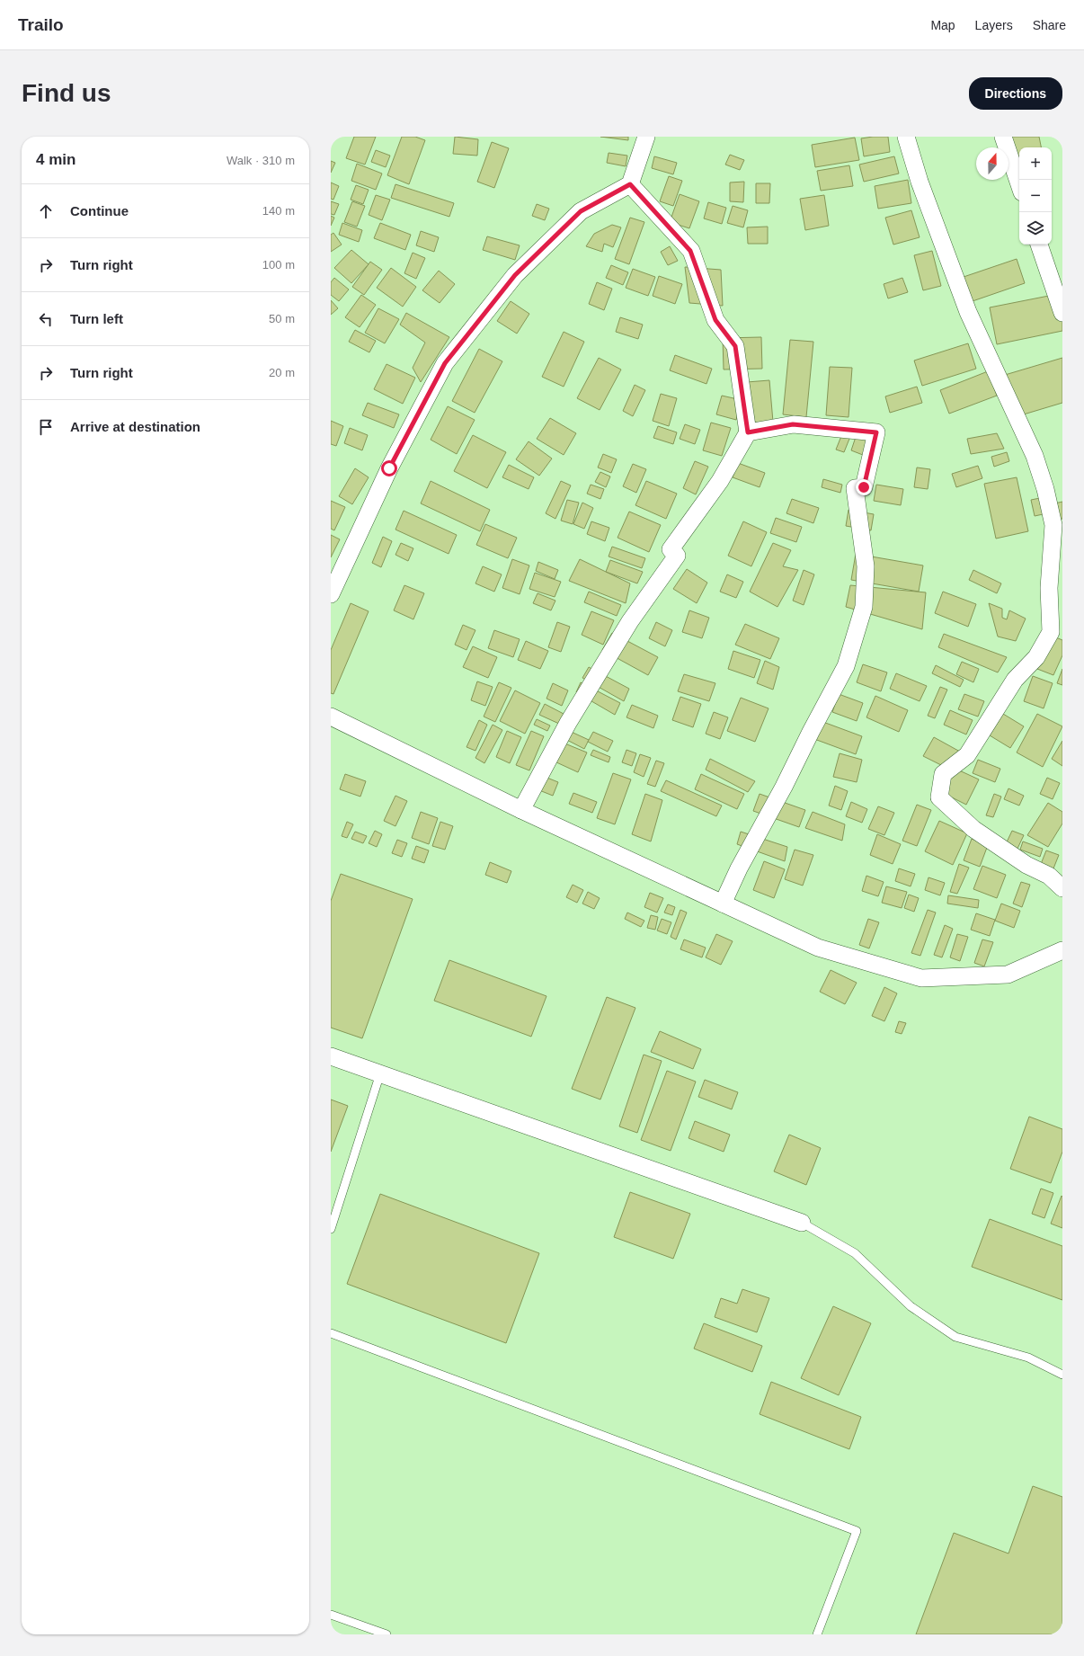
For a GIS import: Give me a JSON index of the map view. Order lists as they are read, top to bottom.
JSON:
{
  "north": "top",
  "page": {
    "header": "Trailo",
    "nav": ["Map", "Layers", "Share"],
    "buttons": "Directions",
    "title": "Find us",
    "heading": ["4 min", "Walk · 310 m"],
    "map_buttons": ["+", "−"],
    "list": [
      ["Continue", "140 m"],
      ["Turn right", "100 m"],
      ["Turn left", "50 m"],
      ["Turn right", "20 m"],
      "Arrive at destination"
    ]
  }
}
